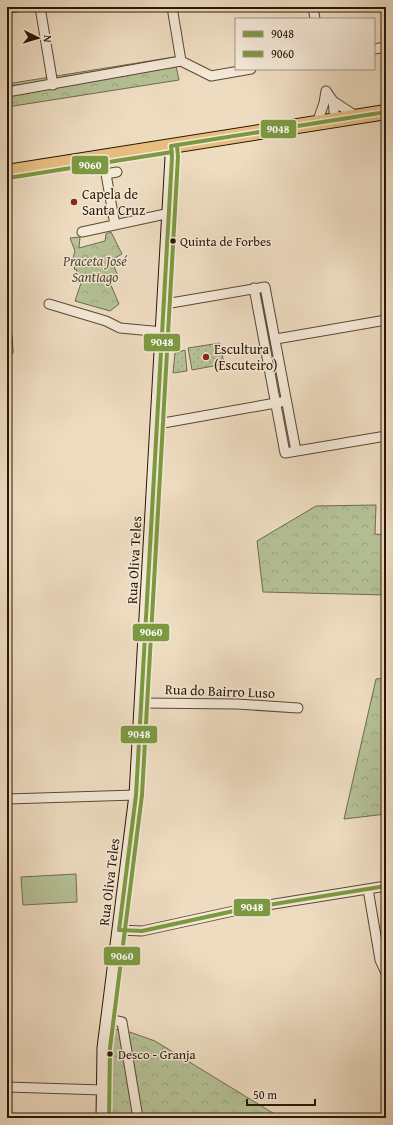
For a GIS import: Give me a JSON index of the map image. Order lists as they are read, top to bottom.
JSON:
{
  "streets": {
    "main road": ["Rua Oliva Teles"],
    "street": ["Rua do Bairro Luso"]
  },
  "crossings": [
    ["Rua Oliva Teles", "Rua do Bairro Luso"]
  ],
  "parks": ["Praceta José Santiago"],
  "places": [
    "Capela de Santa Cruz",
    "Quinta de Forbes",
    "Escultura (Escuteiro)",
    "Desco - Granja"
  ],
  "lines": ["transit line 9048", "transit line 9060"],
  "legend": ["9048", "9060"],
  "scale_bar": "50 m",
  "north": "right"
}
